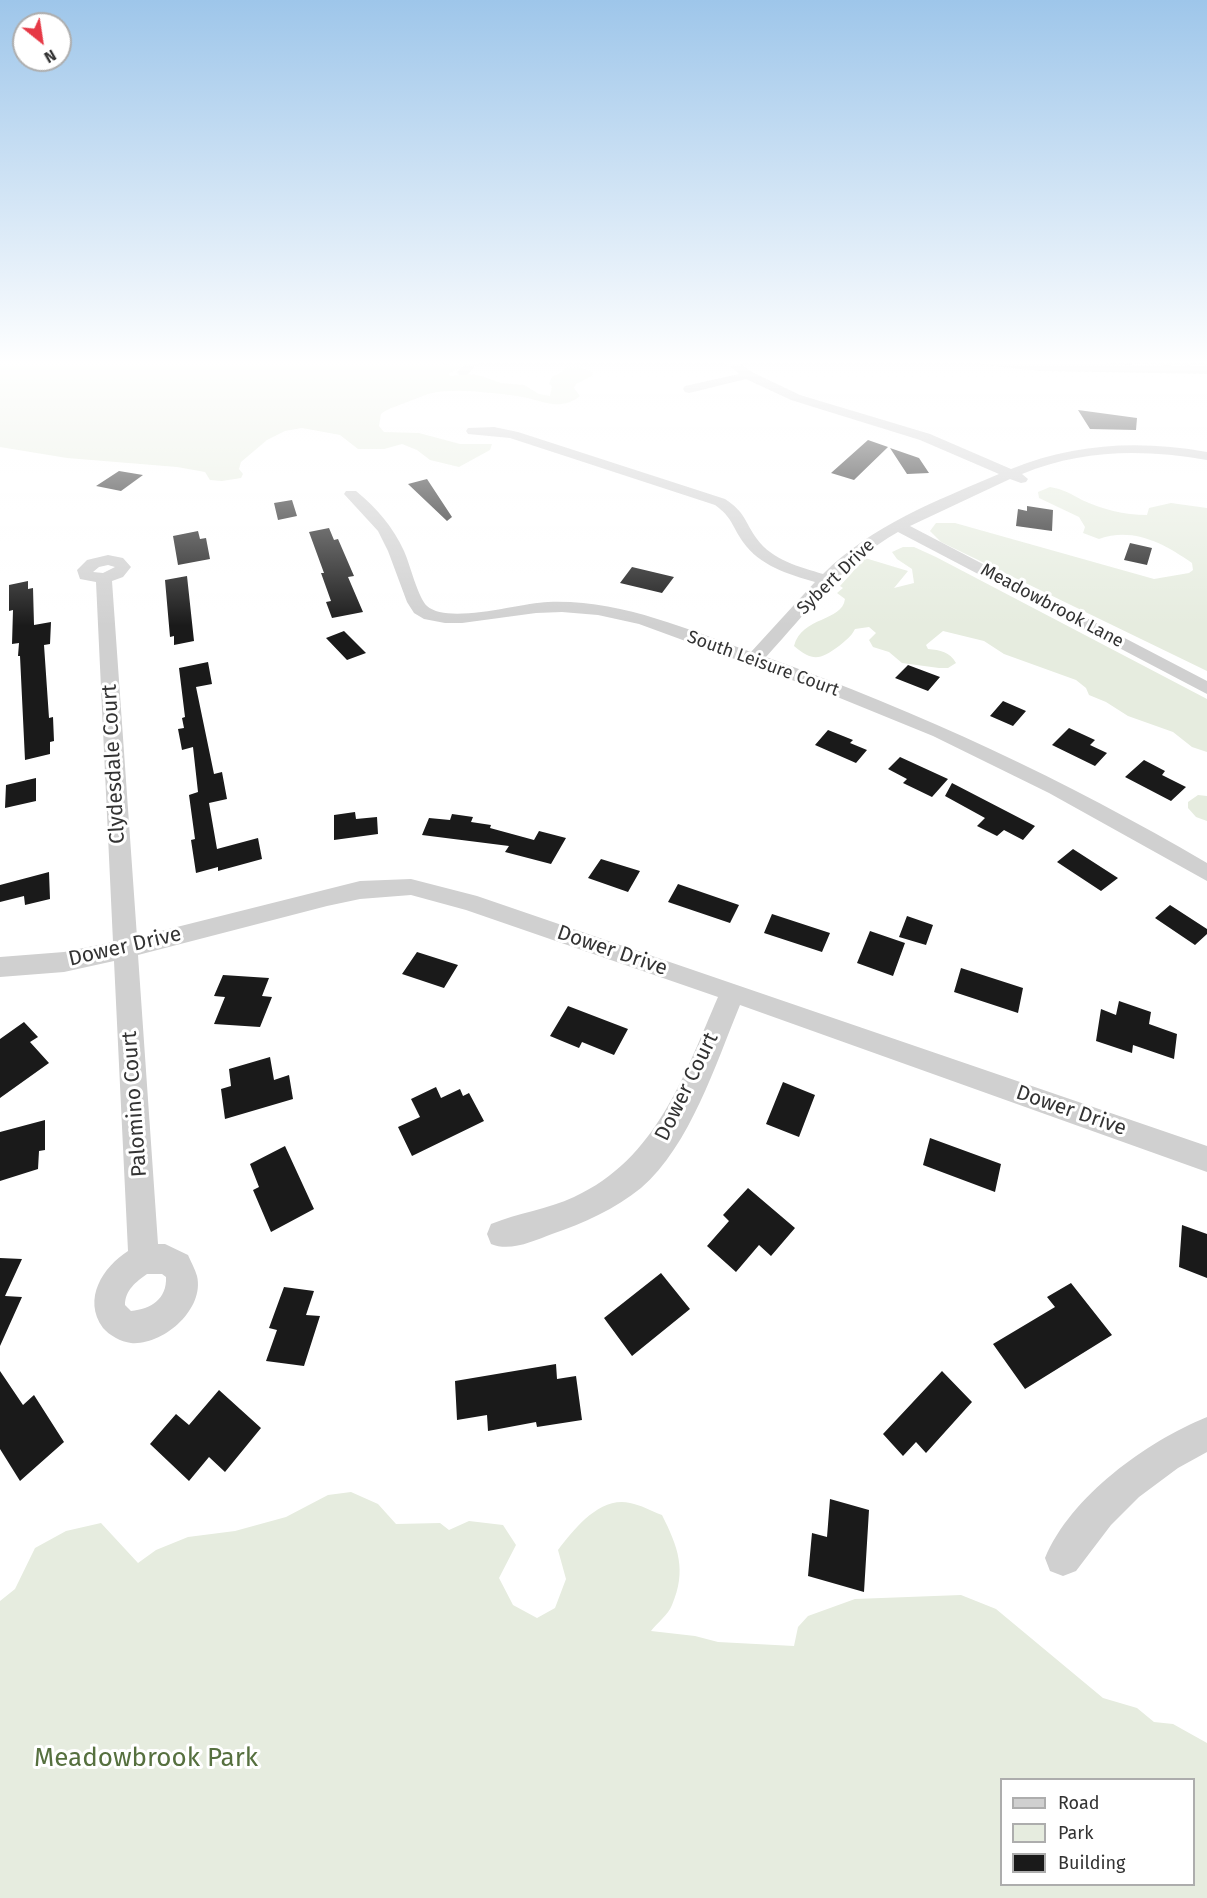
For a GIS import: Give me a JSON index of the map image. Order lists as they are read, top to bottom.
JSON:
{
  "streets": {
    "street": [
      "Sybert Drive",
      "Meadowbrook Lane",
      "South Leisure Court",
      "Clydesdale Court",
      "Dower Drive",
      "Dower Court",
      "Palomino Court"
    ]
  },
  "crossings": [
    ["Sybert Drive", "Meadowbrook Lane"],
    ["Sybert Drive", "South Leisure Court"],
    ["Clydesdale Court", "Dower Drive"],
    ["Clydesdale Court", "Palomino Court"],
    ["Dower Drive", "Dower Court"],
    ["Dower Drive", "Palomino Court"]
  ],
  "parks": ["Meadowbrook Park"],
  "legend": ["Road", "Park", "Building"],
  "north": "bottom right"
}
